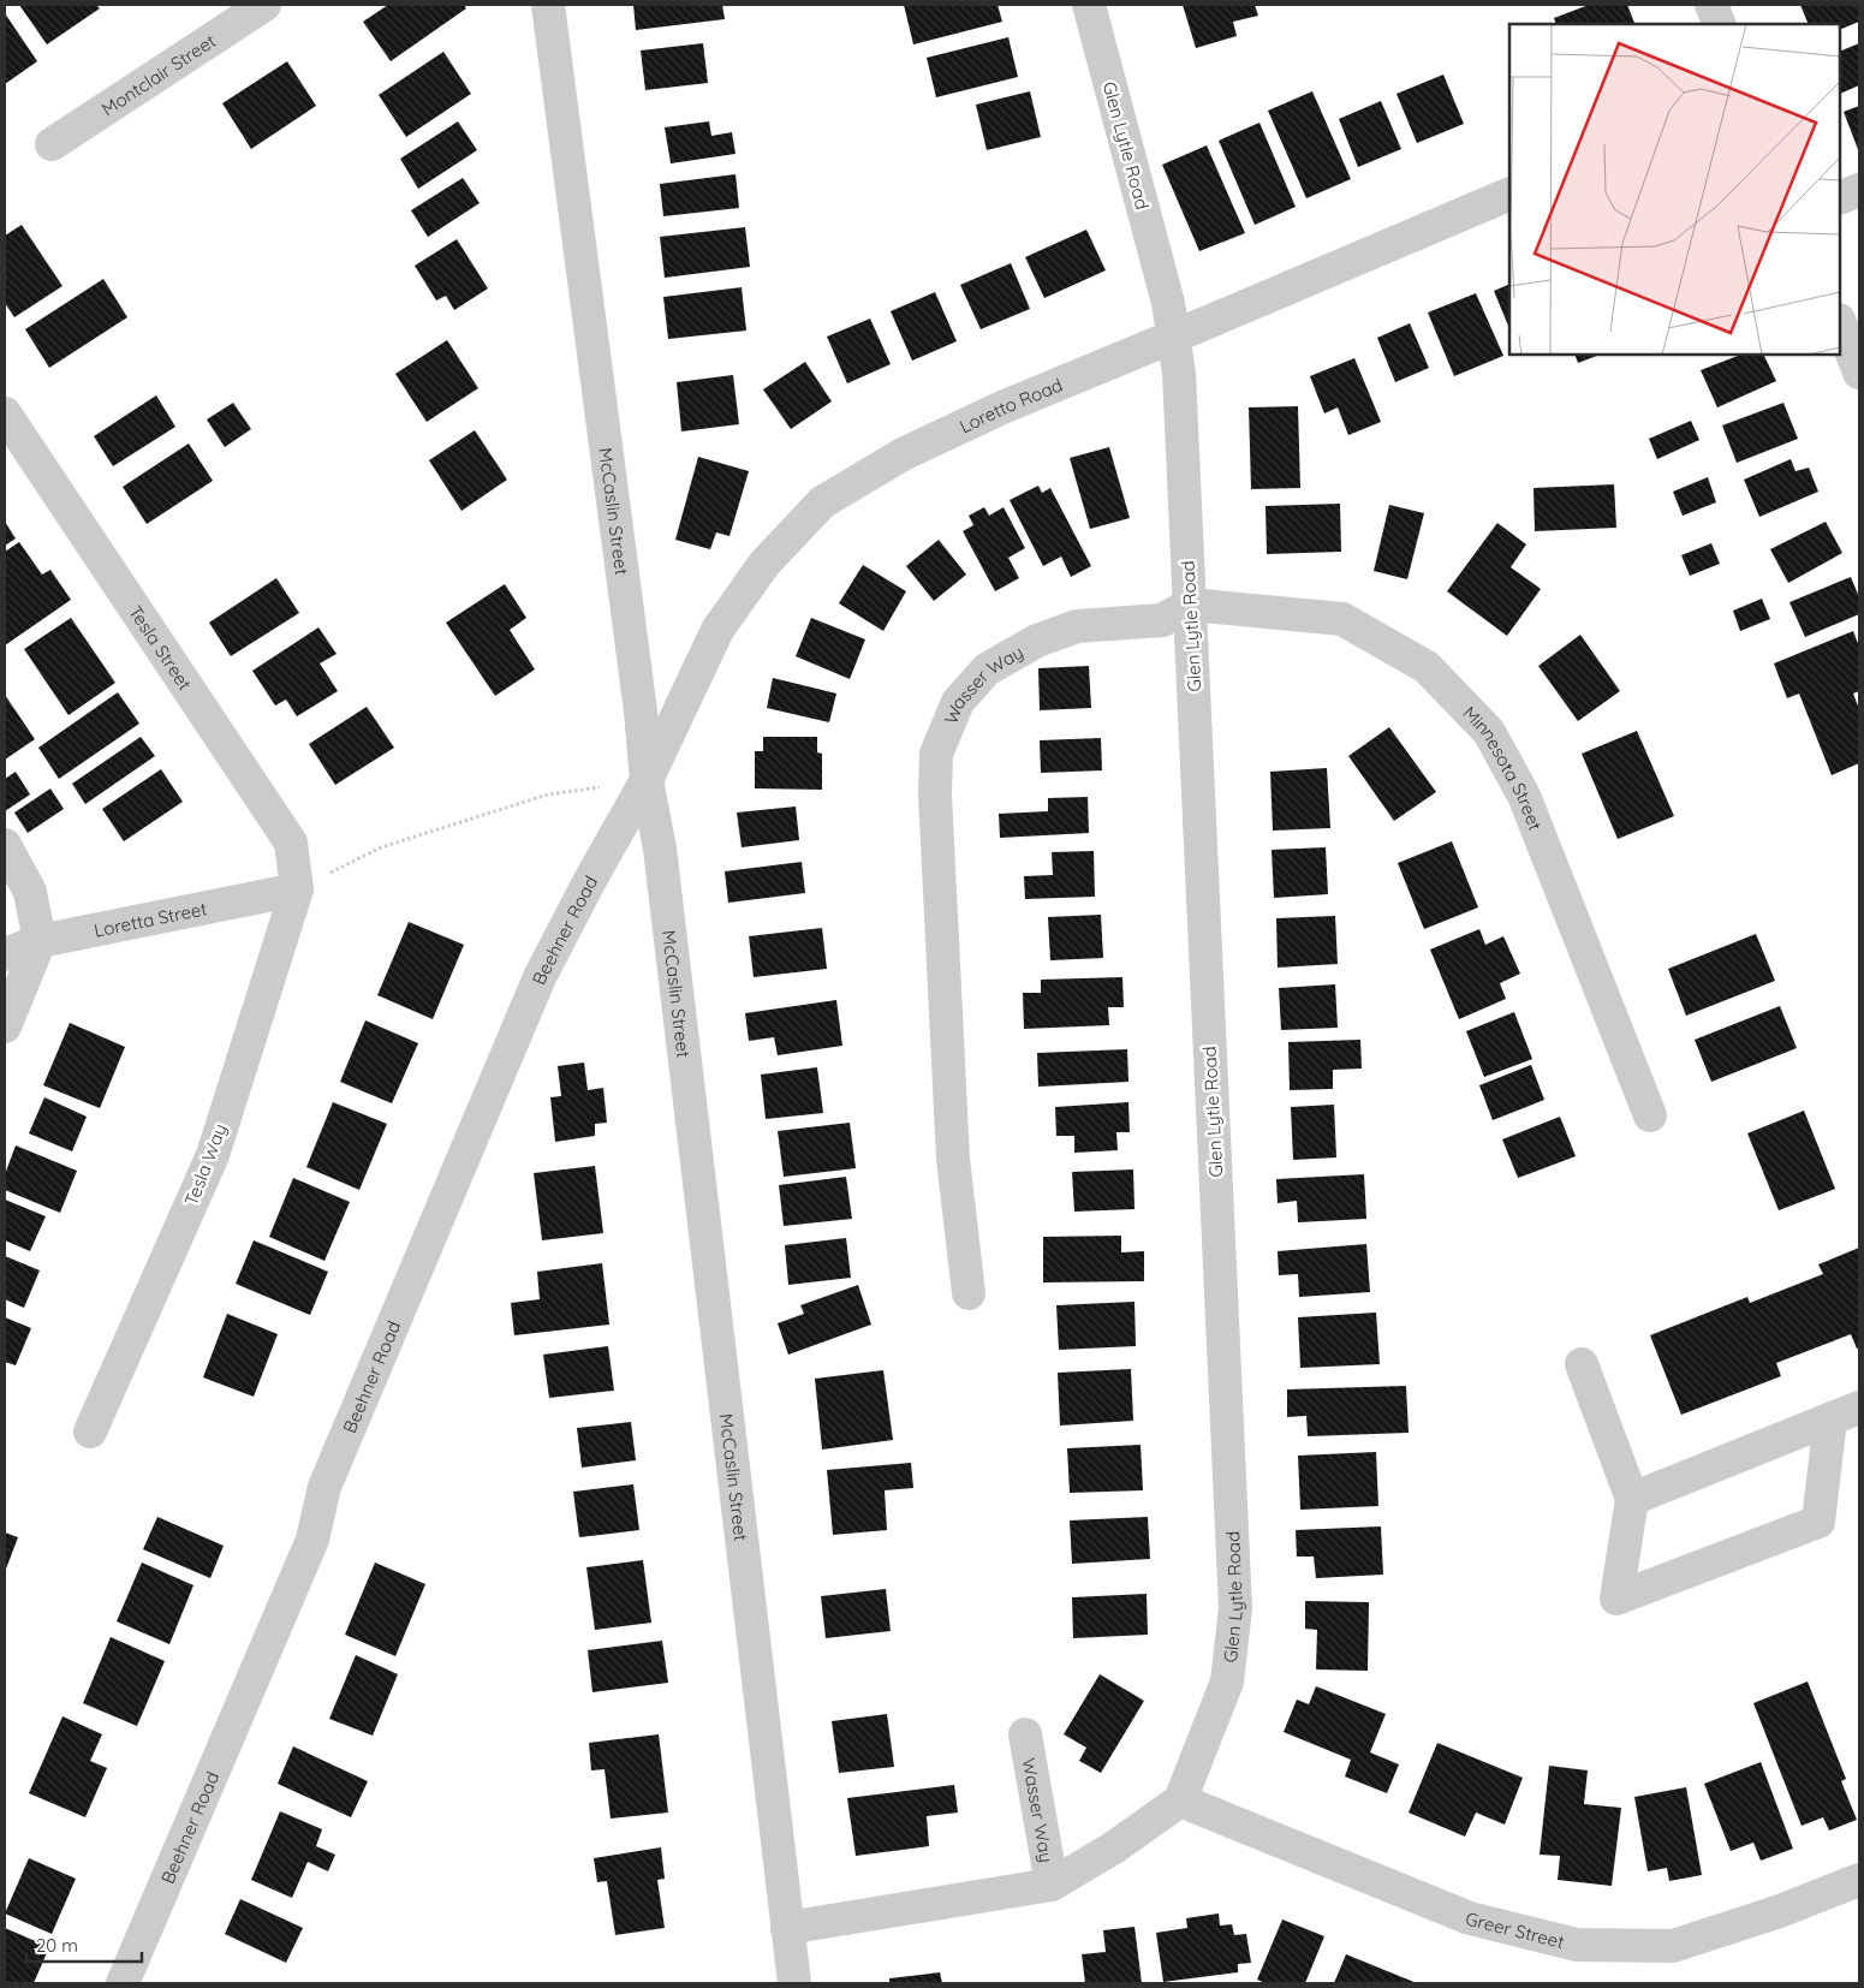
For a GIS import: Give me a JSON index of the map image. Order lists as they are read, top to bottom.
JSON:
{
  "streets": {
    "street": [
      "Montclair Street",
      "Glen Lytle Road",
      "Loretto Road",
      "McCaslin Street",
      "Tesla Street",
      "Wasser Way",
      "Minnesota Street",
      "Loretta Street",
      "Beehner Road",
      "Tesla Way",
      "Greer Street"
    ]
  },
  "crossings": [
    ["Glen Lytle Road", "Loretto Road"],
    ["Glen Lytle Road", "Wasser Way"],
    ["Glen Lytle Road", "Minnesota Street"],
    ["Glen Lytle Road", "Greer Street"],
    ["Loretto Road", "McCaslin Street"],
    ["Loretto Road", "Beehner Road"],
    ["McCaslin Street", "Beehner Road"],
    ["Tesla Street", "Loretta Street"],
    ["Tesla Street", "Tesla Way"],
    ["Wasser Way", "Minnesota Street"],
    ["Loretta Street", "Tesla Way"]
  ],
  "scale_bar": "20 m"
}
